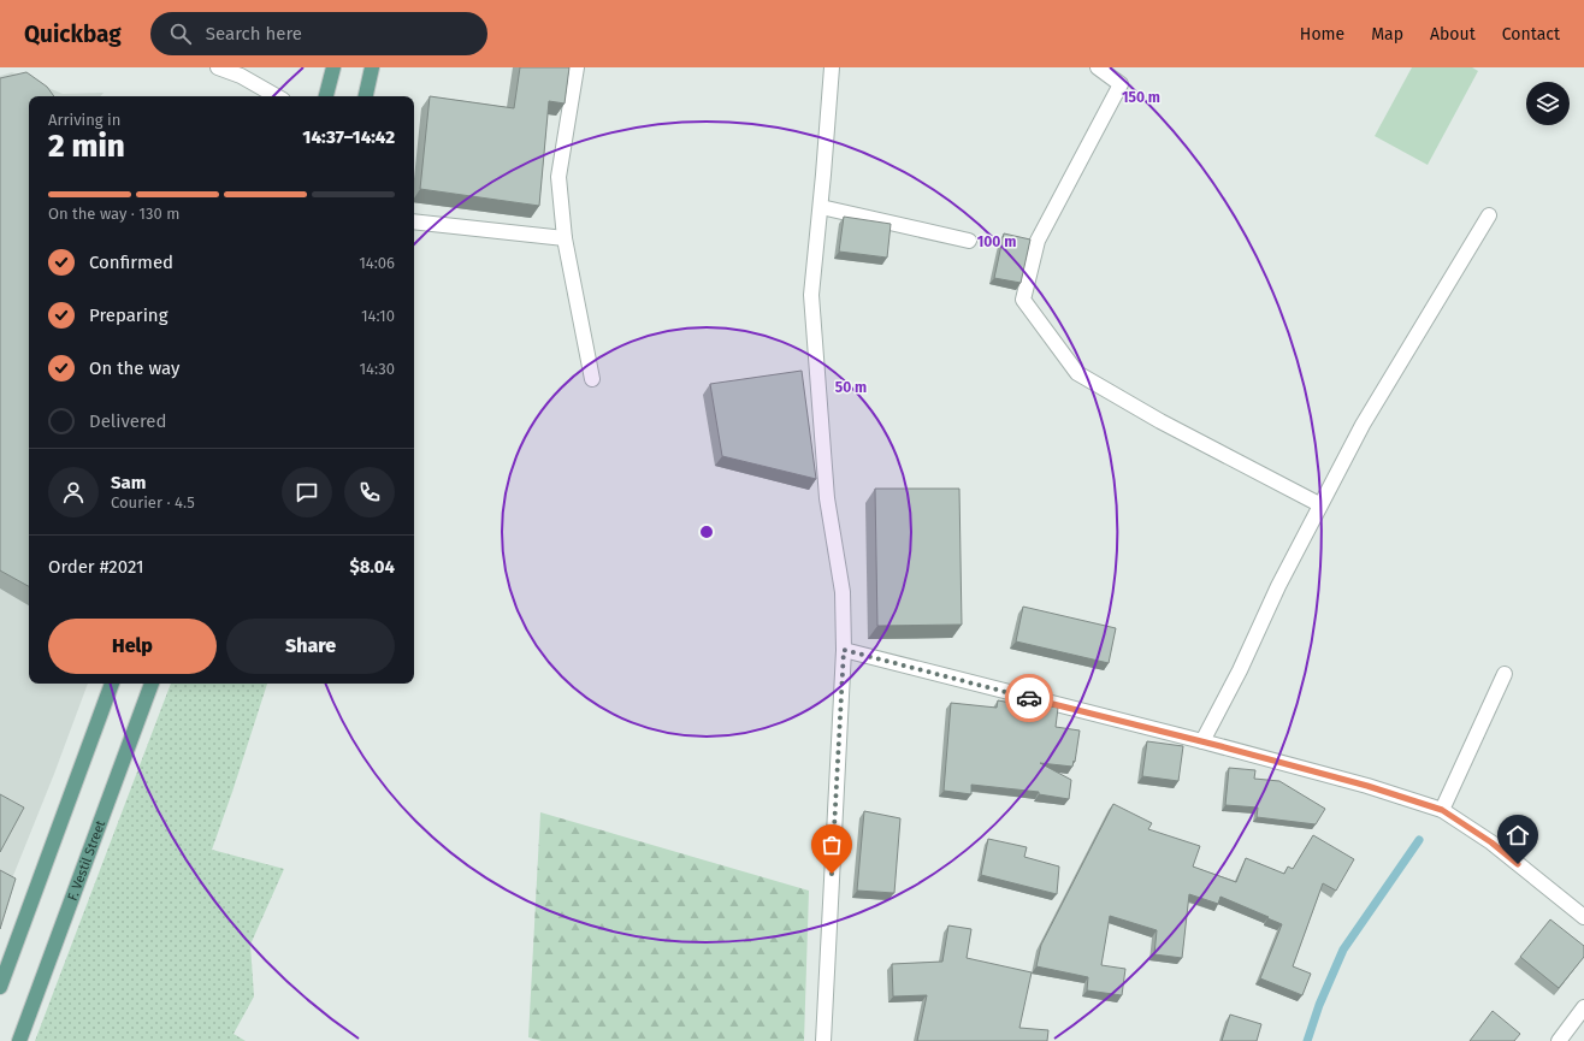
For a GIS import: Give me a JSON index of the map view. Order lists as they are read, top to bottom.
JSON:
{
  "streets": {
    "main road": ["F. Vestil Street"]
  },
  "page": {
    "header": "Quickbag",
    "search": "Search here",
    "nav": [
      "Home",
      "Map",
      "About",
      "Contact"
    ],
    "heading": ["2 min", "Arriving in", "14:37–14:42"],
    "panel": [
      "Sam",
      "Courier · 4.5",
      "Order #2021",
      "$8.04"
    ],
    "bar": "On the way · 130 m",
    "list": [
      ["Confirmed", "14:06"],
      ["Preparing", "14:10"],
      ["On the way", "14:30"],
      "Delivered"
    ],
    "buttons": ["Help", "Share"]
  },
  "rings": ["150 m", "100 m", "50 m"]
}
